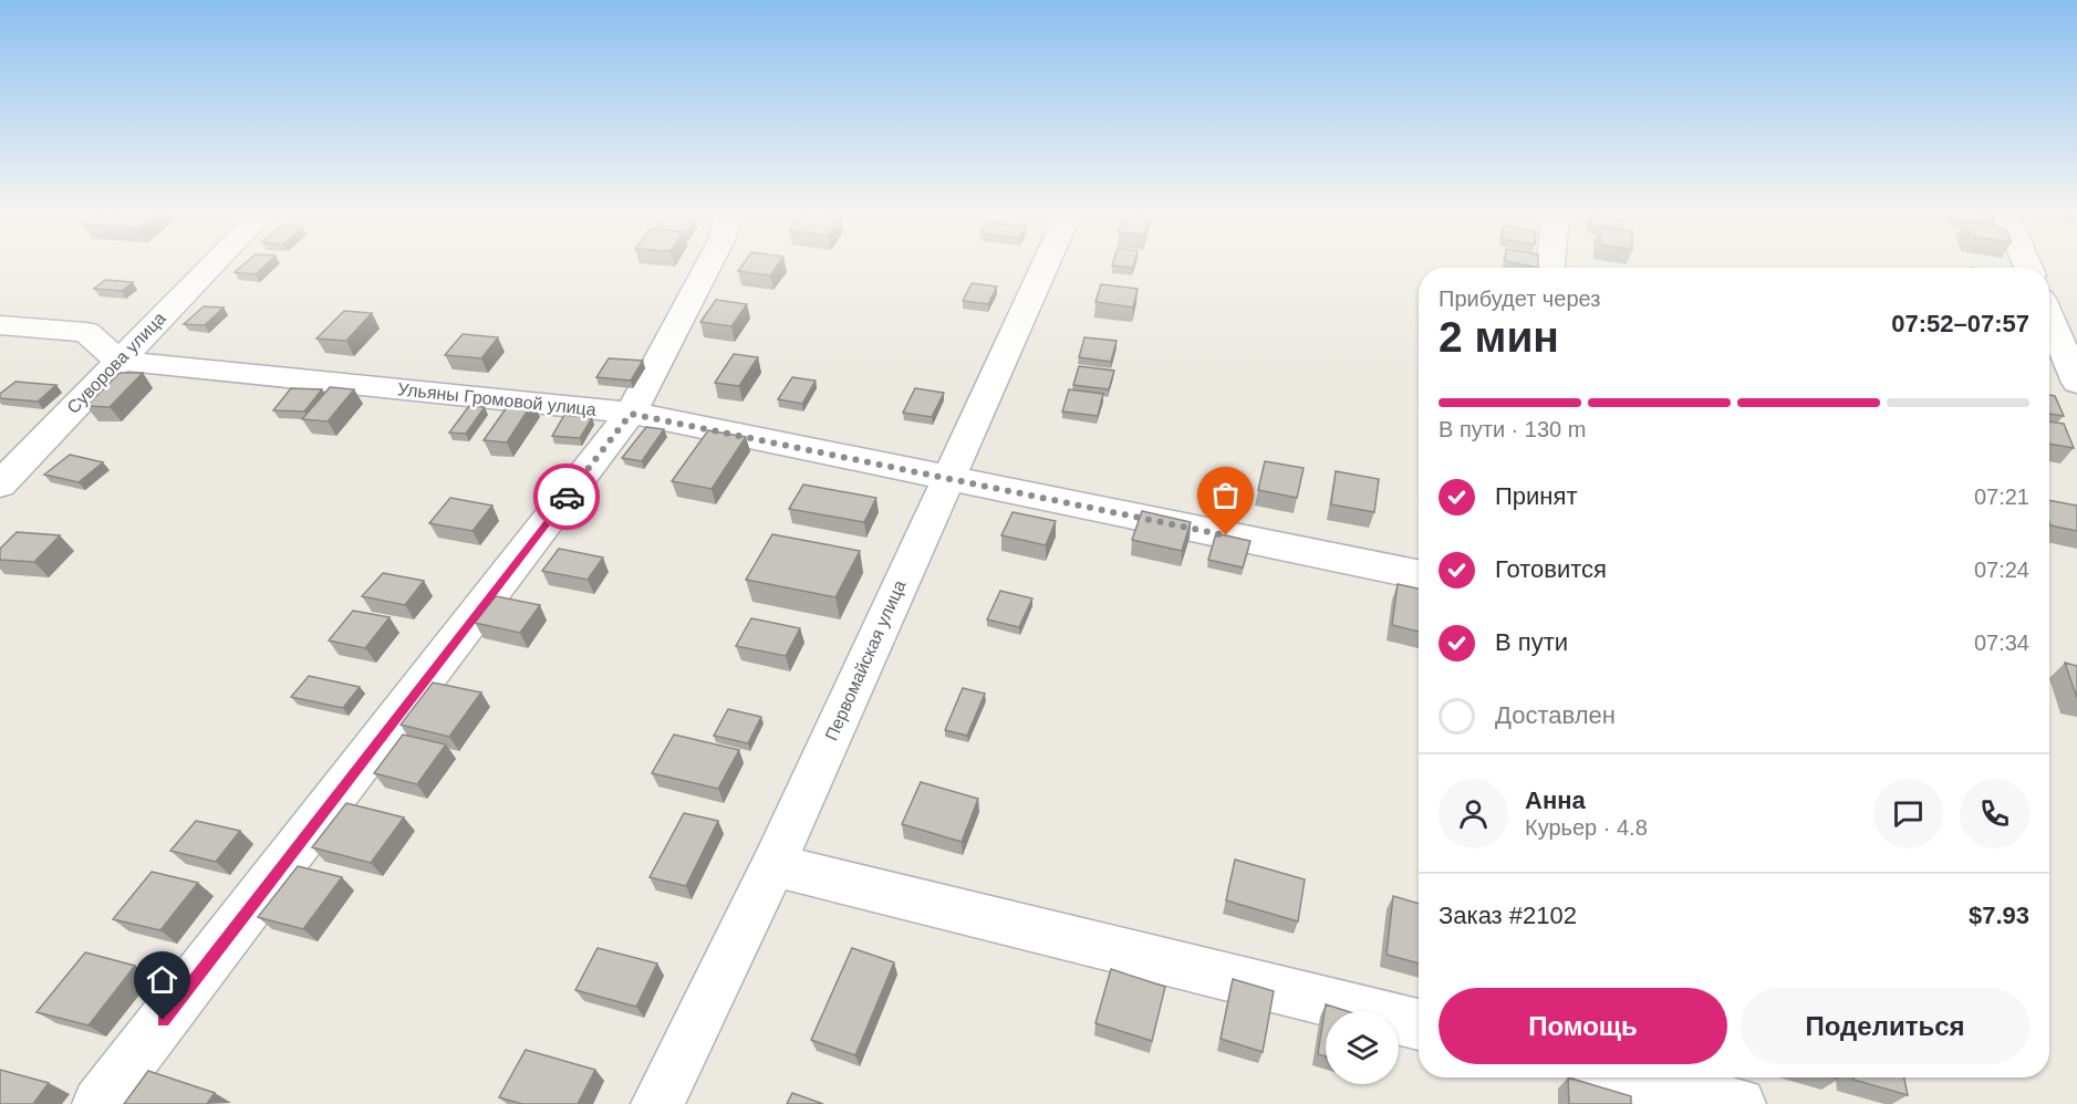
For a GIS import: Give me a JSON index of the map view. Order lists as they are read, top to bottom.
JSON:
{
  "streets": {
    "street": ["Суворова улица", "Ульяны Громовой улица", "Первомайская улица"]
  },
  "crossings": [
    ["Суворова улица", "Ульяны Громовой улица"],
    ["Ульяны Громовой улица", "Первомайская улица"]
  ],
  "page": {
    "heading": ["2 мин", "Прибудет через", "07:52–07:57"],
    "panel": [
      "Анна",
      "Курьер · 4.8",
      "Заказ #2102",
      "$7.93"
    ],
    "bar": "В пути · 130 m",
    "list": [
      ["Принят", "07:21"],
      ["Готовится", "07:24"],
      ["В пути", "07:34"],
      "Доставлен"
    ],
    "buttons": ["Помощь", "Поделиться"]
  }
}
